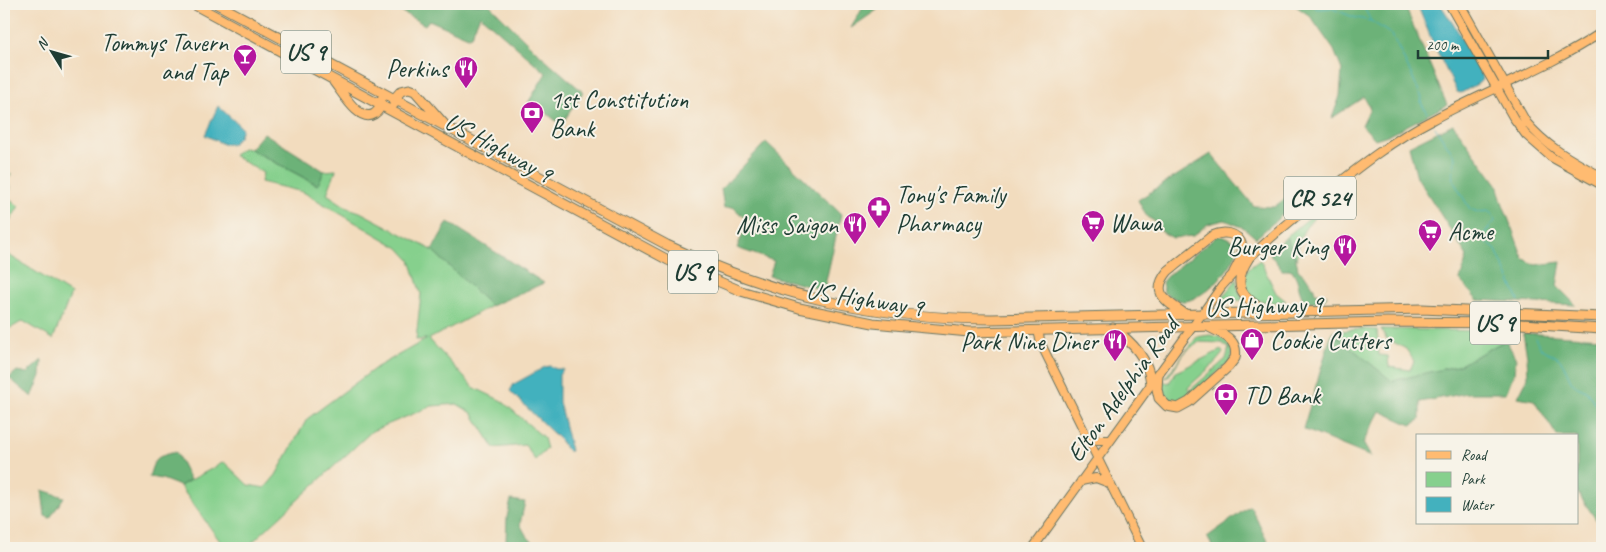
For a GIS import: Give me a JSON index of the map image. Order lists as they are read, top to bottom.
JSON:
{
  "streets": {
    "highway": ["US 9", "US Highway 9"],
    "main road": ["CR 524", "Elton Adelphia Road"]
  },
  "crossings": [
    ["US Highway 9", "Elton Adelphia Road"]
  ],
  "places": {
    "bar": ["Tommys Tavern and Tap"],
    "restaurant": [
      "Perkins",
      "Miss Saigon",
      "Burger King",
      "Park Nine Diner"
    ],
    "bank": ["1st Constitution Bank", "TD Bank"],
    "pharmacy": ["Tony's Family Pharmacy"],
    "supermarket": ["Wawa", "Acme"],
    "shop": ["Cookie Cutters"]
  },
  "legend": ["Road", "Park", "Water"],
  "scale_bar": "200 m",
  "north": "top left"
}
